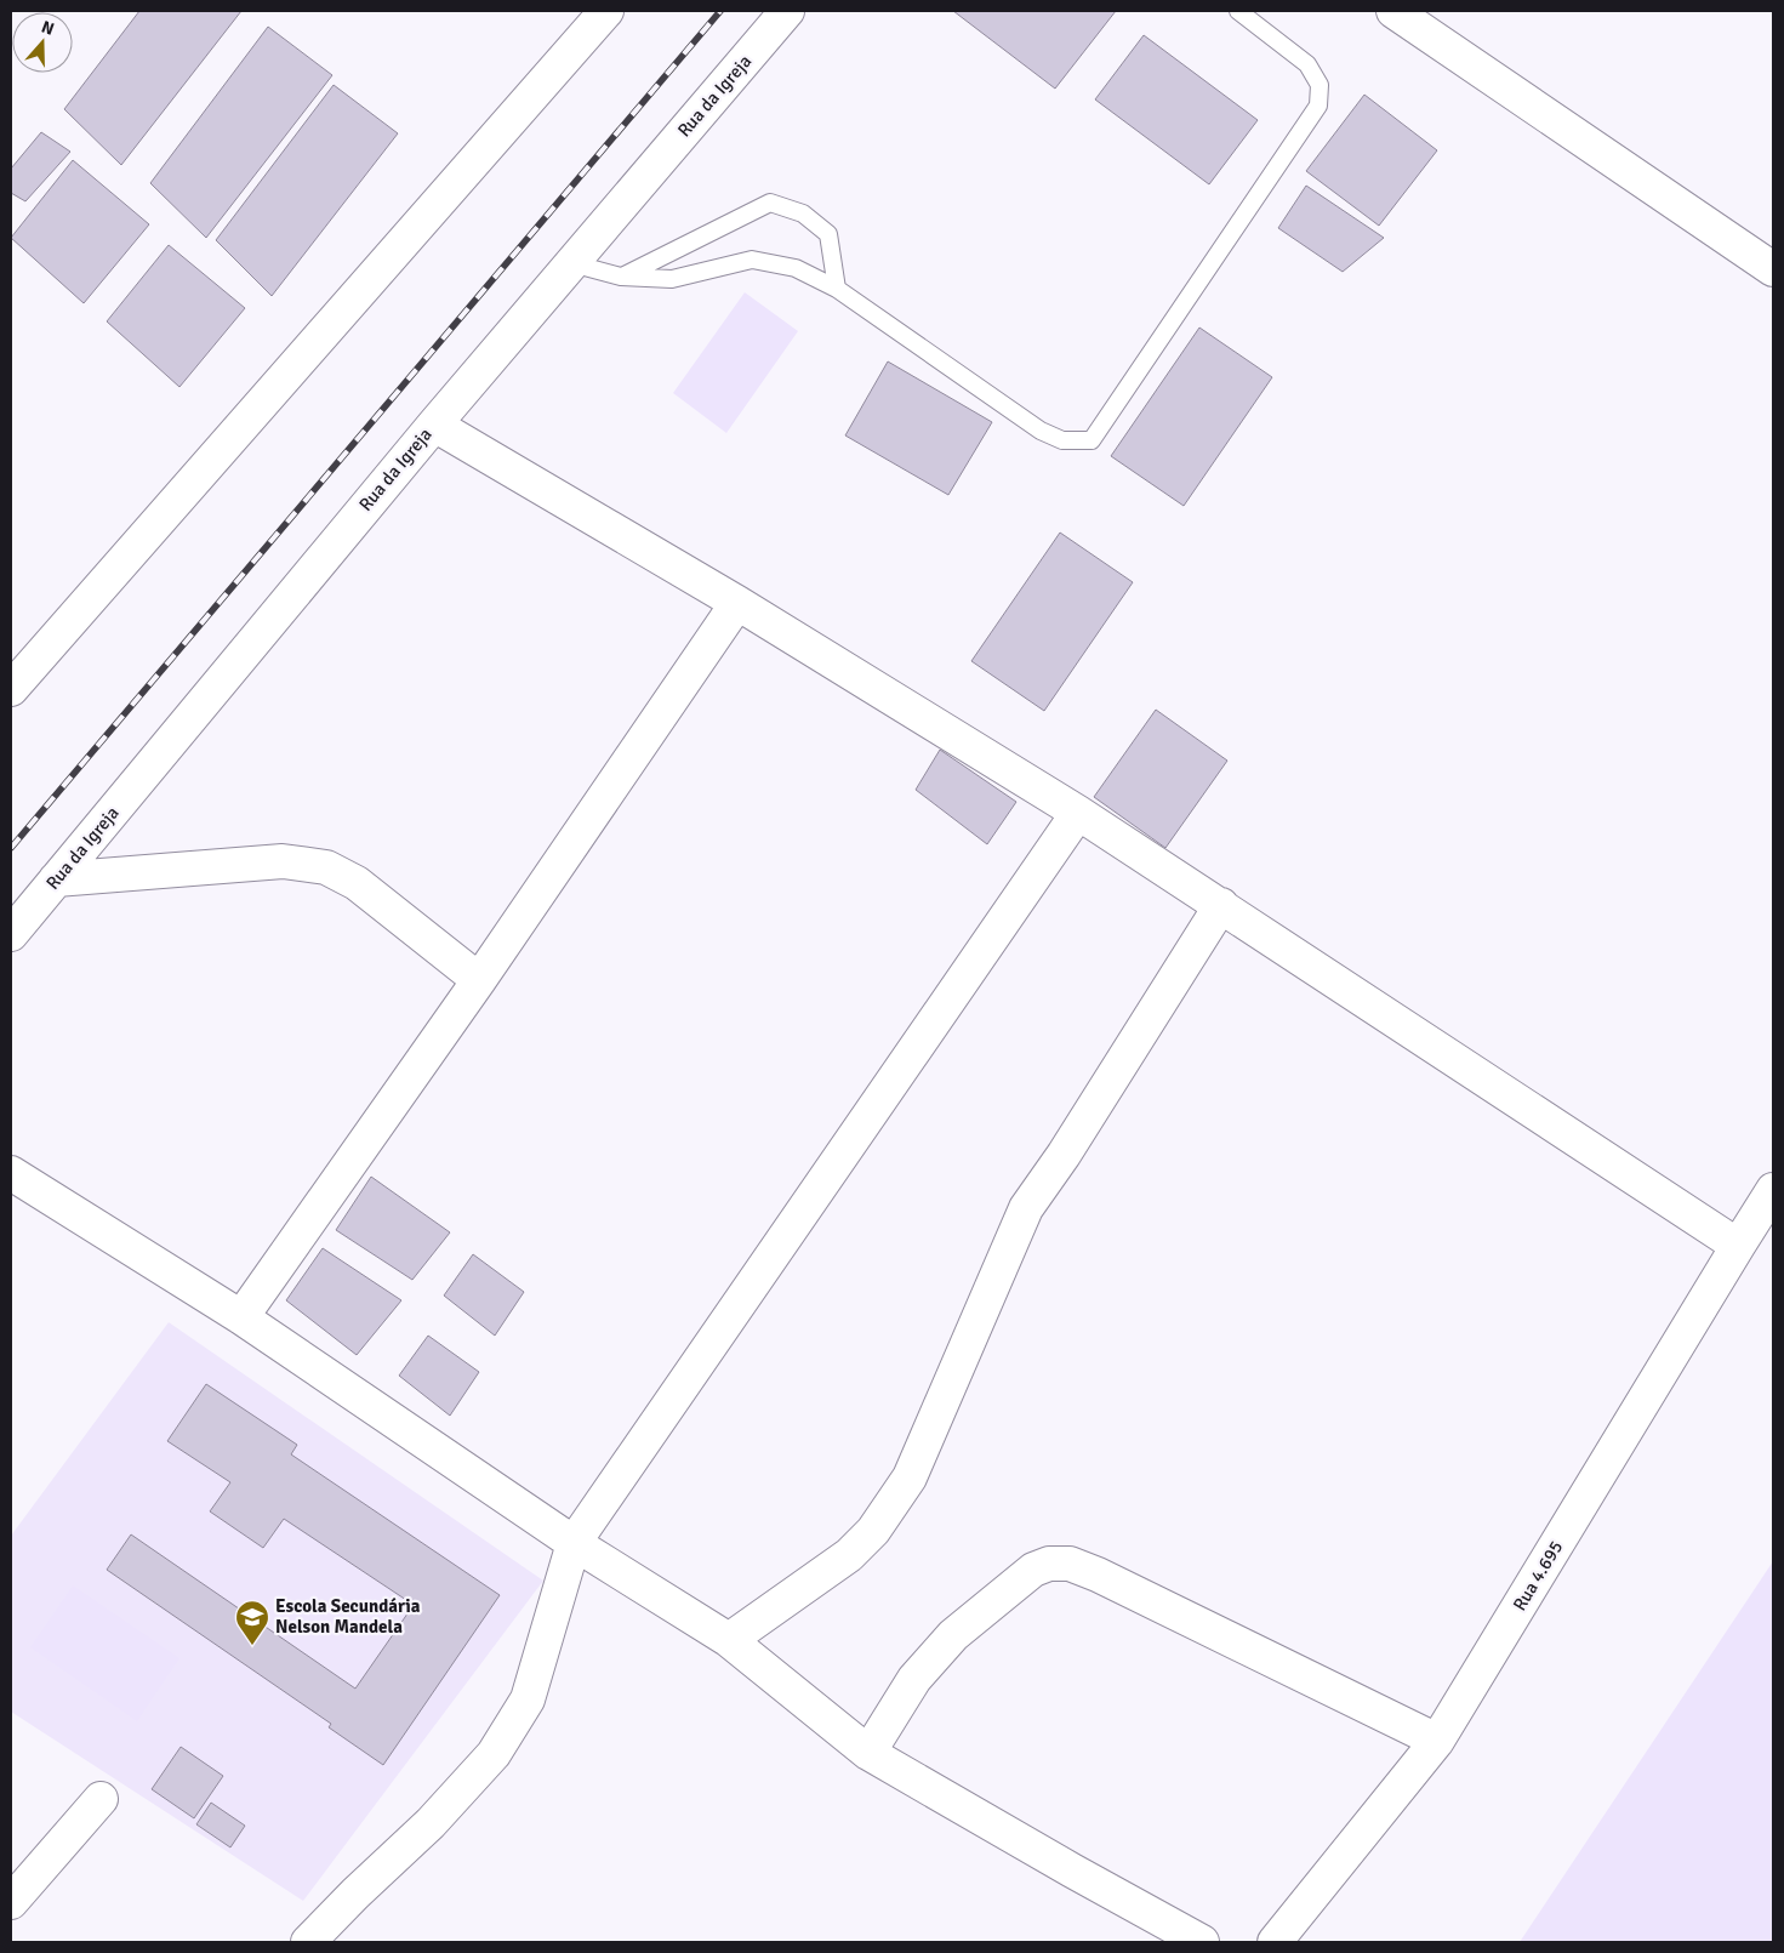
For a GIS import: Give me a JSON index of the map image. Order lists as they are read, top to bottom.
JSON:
{
  "streets": {
    "street": ["Rua da Igreja", "Rua 4.695"]
  },
  "places": {
    "school or university": ["Escola Secundária Nelson Mandela"]
  },
  "north": "top"
}
